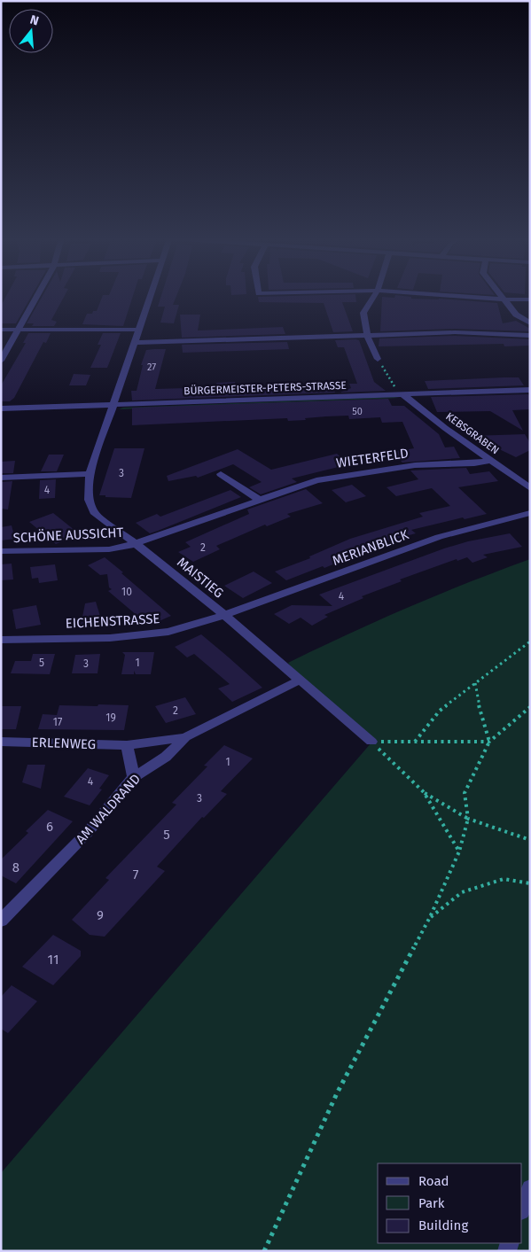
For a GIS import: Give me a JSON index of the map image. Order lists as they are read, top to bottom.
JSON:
{
  "streets": {
    "street": [
      "BÜRGERMEISTER-PETERS-STRASSE",
      "KEBSGRABEN",
      "WIETERFELD",
      "SCHÖNE AUSSICHT",
      "MERIANBLICK",
      "MAISTIEG",
      "EICHENSTRASSE",
      "ERLENWEG",
      "AM WALDRAND"
    ]
  },
  "crossings": [
    ["BÜRGERMEISTER-PETERS-STRASSE", "KEBSGRABEN"],
    ["BÜRGERMEISTER-PETERS-STRASSE", "MAISTIEG"],
    ["KEBSGRABEN", "WIETERFELD"],
    ["WIETERFELD", "SCHÖNE AUSSICHT"],
    ["WIETERFELD", "MAISTIEG"],
    ["SCHÖNE AUSSICHT", "MAISTIEG"],
    ["MERIANBLICK", "MAISTIEG"],
    ["MERIANBLICK", "EICHENSTRASSE"],
    ["MAISTIEG", "EICHENSTRASSE"],
    ["MAISTIEG", "AM WALDRAND"],
    ["ERLENWEG", "AM WALDRAND"]
  ],
  "house_numbers": [
    "27",
    "50",
    "3",
    "4",
    "2",
    "10",
    "4",
    "5",
    "1",
    "3",
    "2",
    "19",
    "17",
    "1",
    "4",
    "3",
    "6",
    "5",
    "8",
    "7",
    "9",
    "11"
  ],
  "legend": ["Road", "Park", "Building"],
  "north": "top"
}
